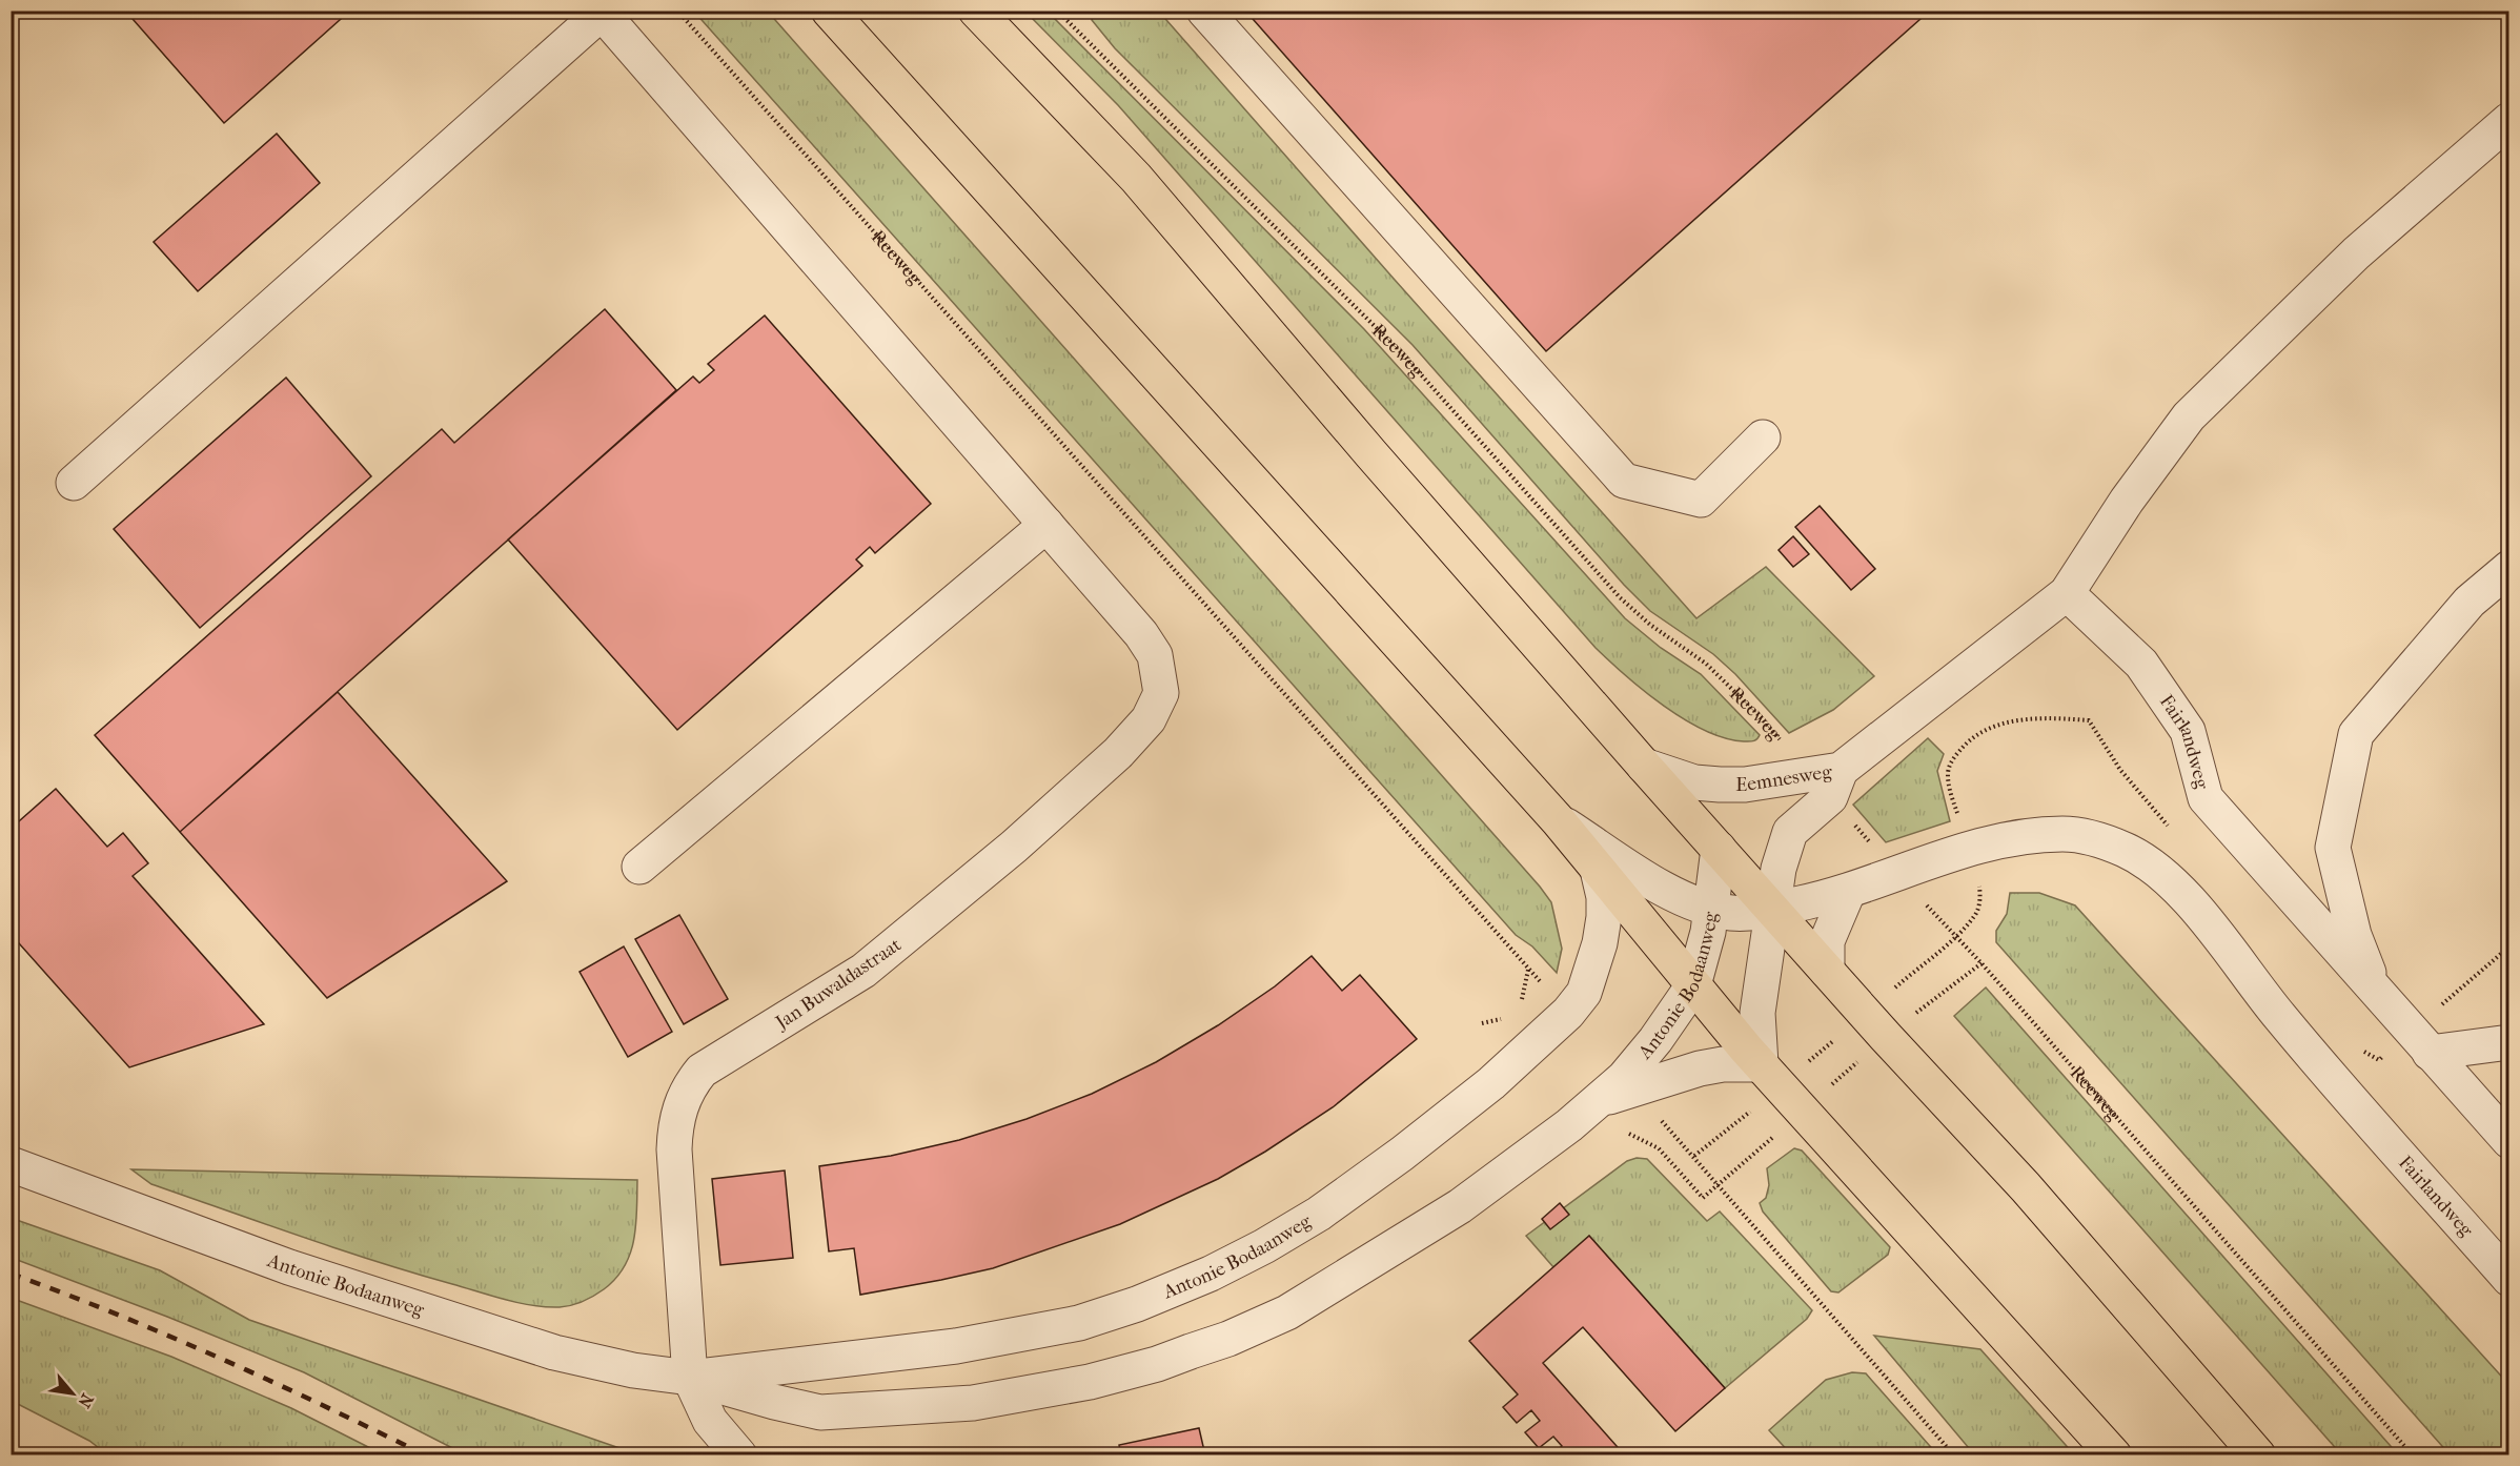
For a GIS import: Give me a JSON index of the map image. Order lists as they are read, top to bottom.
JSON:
{
  "streets": {
    "street": [
      "Fairlandweg",
      "Eemnesweg",
      "Jan Buwaldastraat",
      "Antonie Bodaanweg"
    ],
    "path": ["Reeweg"]
  },
  "crossings": [
    ["Reeweg", "Fairlandweg"],
    ["Reeweg", "Eemnesweg"],
    ["Reeweg", "Antonie Bodaanweg"],
    ["Eemnesweg", "Antonie Bodaanweg"],
    ["Jan Buwaldastraat", "Antonie Bodaanweg"]
  ],
  "north": "bottom right"
}
